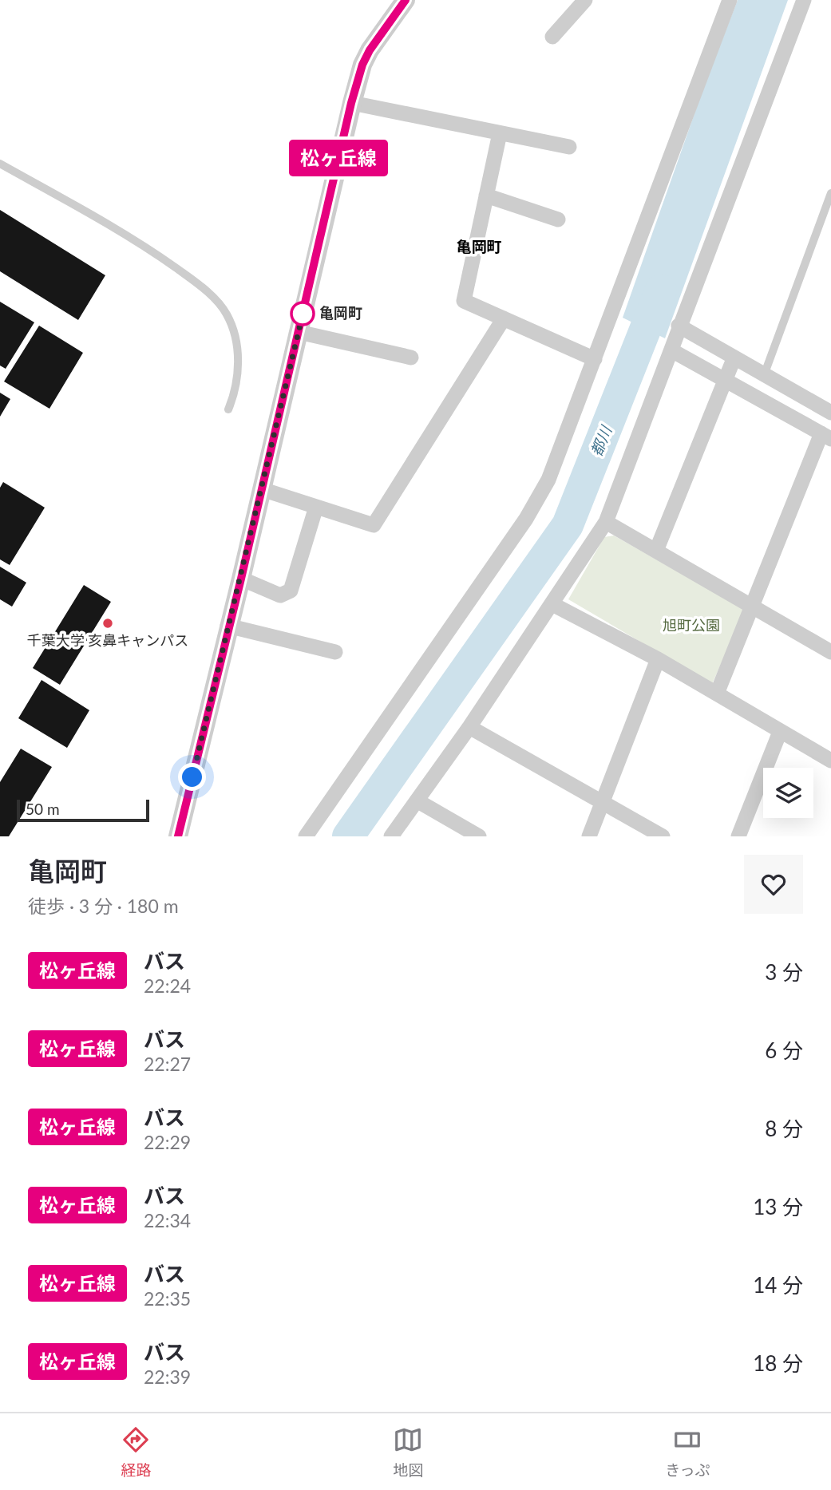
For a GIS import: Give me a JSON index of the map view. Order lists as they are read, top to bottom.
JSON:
{
  "districts": ["亀岡町"],
  "water": ["都川"],
  "parks": ["旭町公園"],
  "places": ["亀岡町", "千葉大学 亥鼻キャンパス"],
  "lines": ["bus line 松ヶ丘線"],
  "scale_bar": "50 m",
  "page": {
    "on_map": "松ヶ丘線",
    "scale": "50 m",
    "heading": ["亀岡町", "徒歩 · 3 分 · 180 m"],
    "list": [
      {
        "mark": "松ヶ丘線",
        "name": "バス",
        "note": "22:24",
        "value": "3 分"
      },
      {
        "mark": "松ヶ丘線",
        "name": "バス",
        "note": "22:27",
        "value": "6 分"
      },
      {
        "mark": "松ヶ丘線",
        "name": "バス",
        "note": "22:29",
        "value": "8 分"
      },
      {
        "mark": "松ヶ丘線",
        "name": "バス",
        "note": "22:34",
        "value": "13 分"
      },
      {
        "mark": "松ヶ丘線",
        "name": "バス",
        "note": "22:35",
        "value": "14 分"
      },
      {
        "mark": "松ヶ丘線",
        "name": "バス",
        "note": "22:39",
        "value": "18 分"
      }
    ],
    "tabs": ["経路", "地図", "きっぷ"]
  }
}
